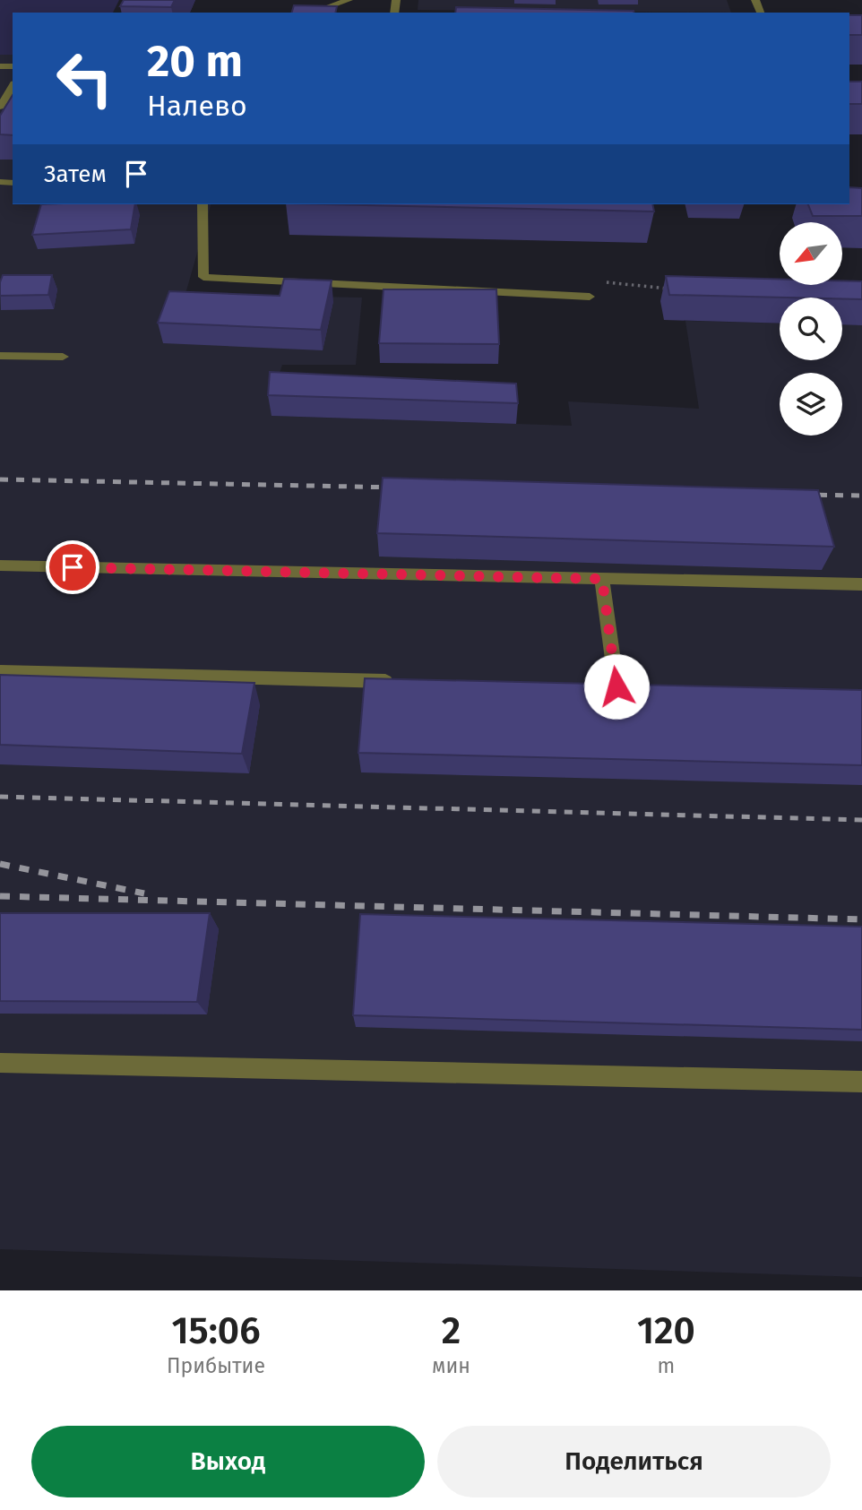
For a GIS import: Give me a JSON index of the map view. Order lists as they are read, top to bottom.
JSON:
{
  "north": "bottom left",
  "page": {
    "turn": ["20 m", "Налево"],
    "then": "Затем",
    "eta": [
      "15:06",
      "Прибытие",
      "2",
      "мин",
      "120",
      "m"
    ],
    "buttons": ["Выход", "Поделиться"]
  }
}
